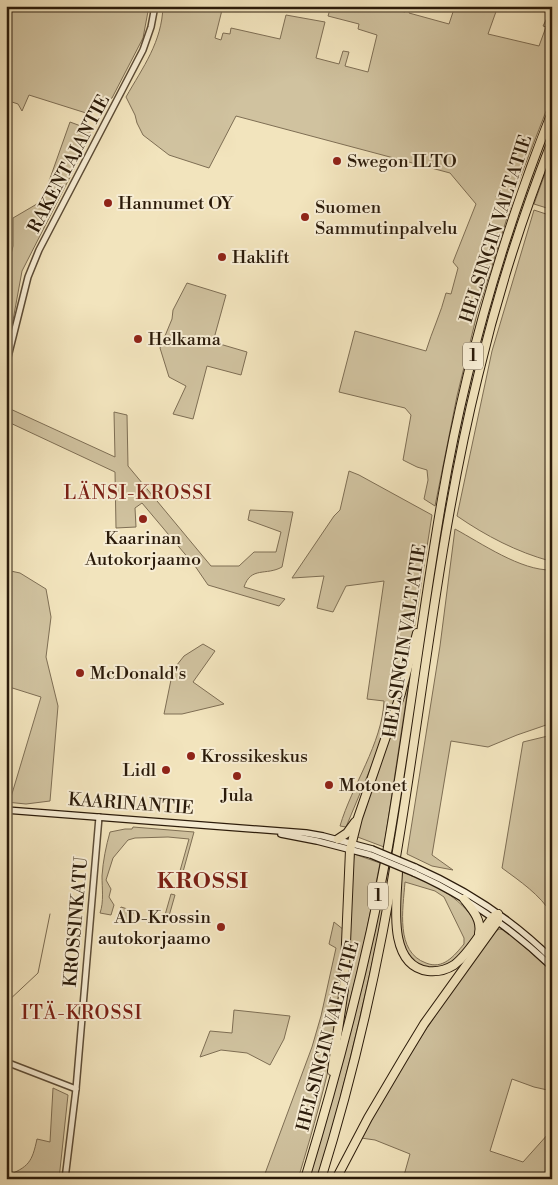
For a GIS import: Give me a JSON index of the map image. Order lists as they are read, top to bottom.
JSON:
{
  "streets": {
    "highway": ["HELSINGIN VALTATIE", "1"],
    "main road": ["KAARINANTIE"],
    "street": ["RAKENTAJANTIE", "KROSSINKATU"]
  },
  "crossings": [
    ["KAARINANTIE", "KROSSINKATU"]
  ],
  "districts": ["LÄNSI-KROSSI", "KROSSI", "ITÄ-KROSSI"],
  "places": [
    "Swegon ILTO",
    "Hannumet OY",
    "Suomen Sammutinpalvelu",
    "Haklift",
    "Helkama",
    "Kaarinan Autokorjaamo",
    "McDonald's",
    "Krossikeskus",
    "Lidl",
    "Jula",
    "Motonet",
    "AD-Krossin autokorjaamo"
  ]
}
